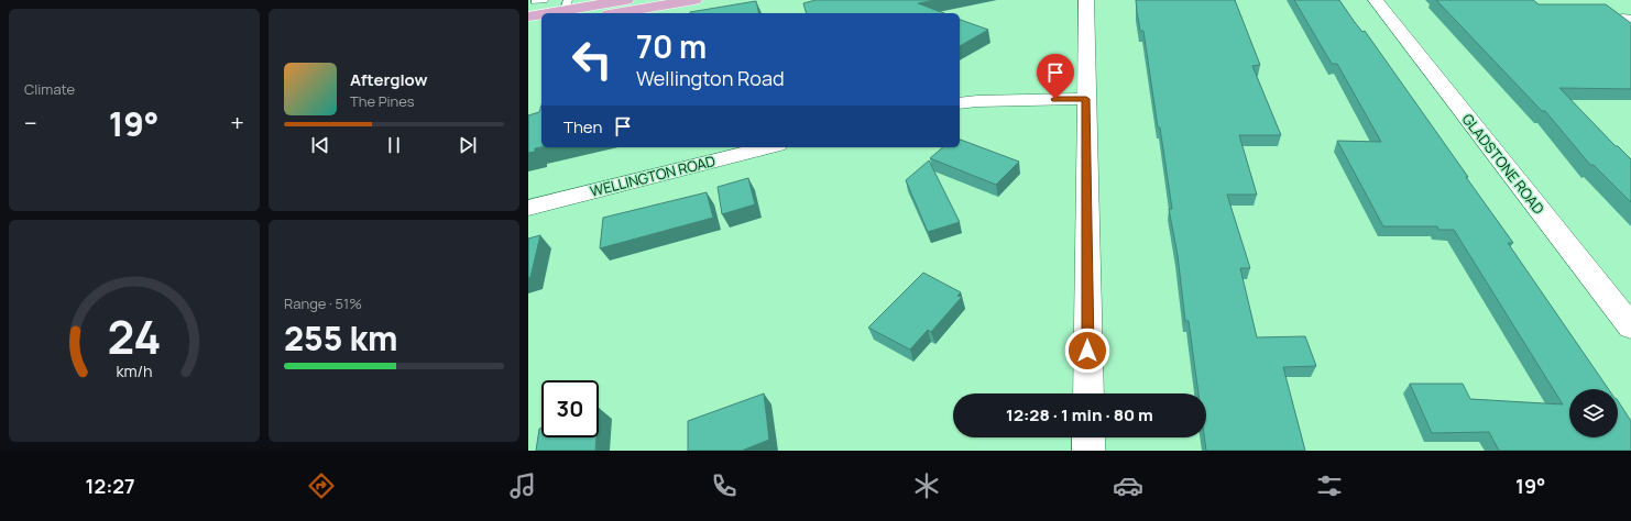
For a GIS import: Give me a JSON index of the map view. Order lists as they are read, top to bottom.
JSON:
{
  "streets": {
    "street": ["GLADSTONE ROAD", "WELLINGTON ROAD"]
  },
  "page": {
    "tile": [
      "Climate",
      ["Range · 51%", "255 km"]
    ],
    "turn": ["70 m", "Wellington Road"],
    "song": ["Afterglow", "The Pines"],
    "heat": ["−", "19°", "+"],
    "then": "Then",
    "limit": "30",
    "trip": "12:28 · 1 min · 80 m",
    "tabs": ["12:27", "19°"],
    "gauge": ["24", "km/h"]
  }
}
